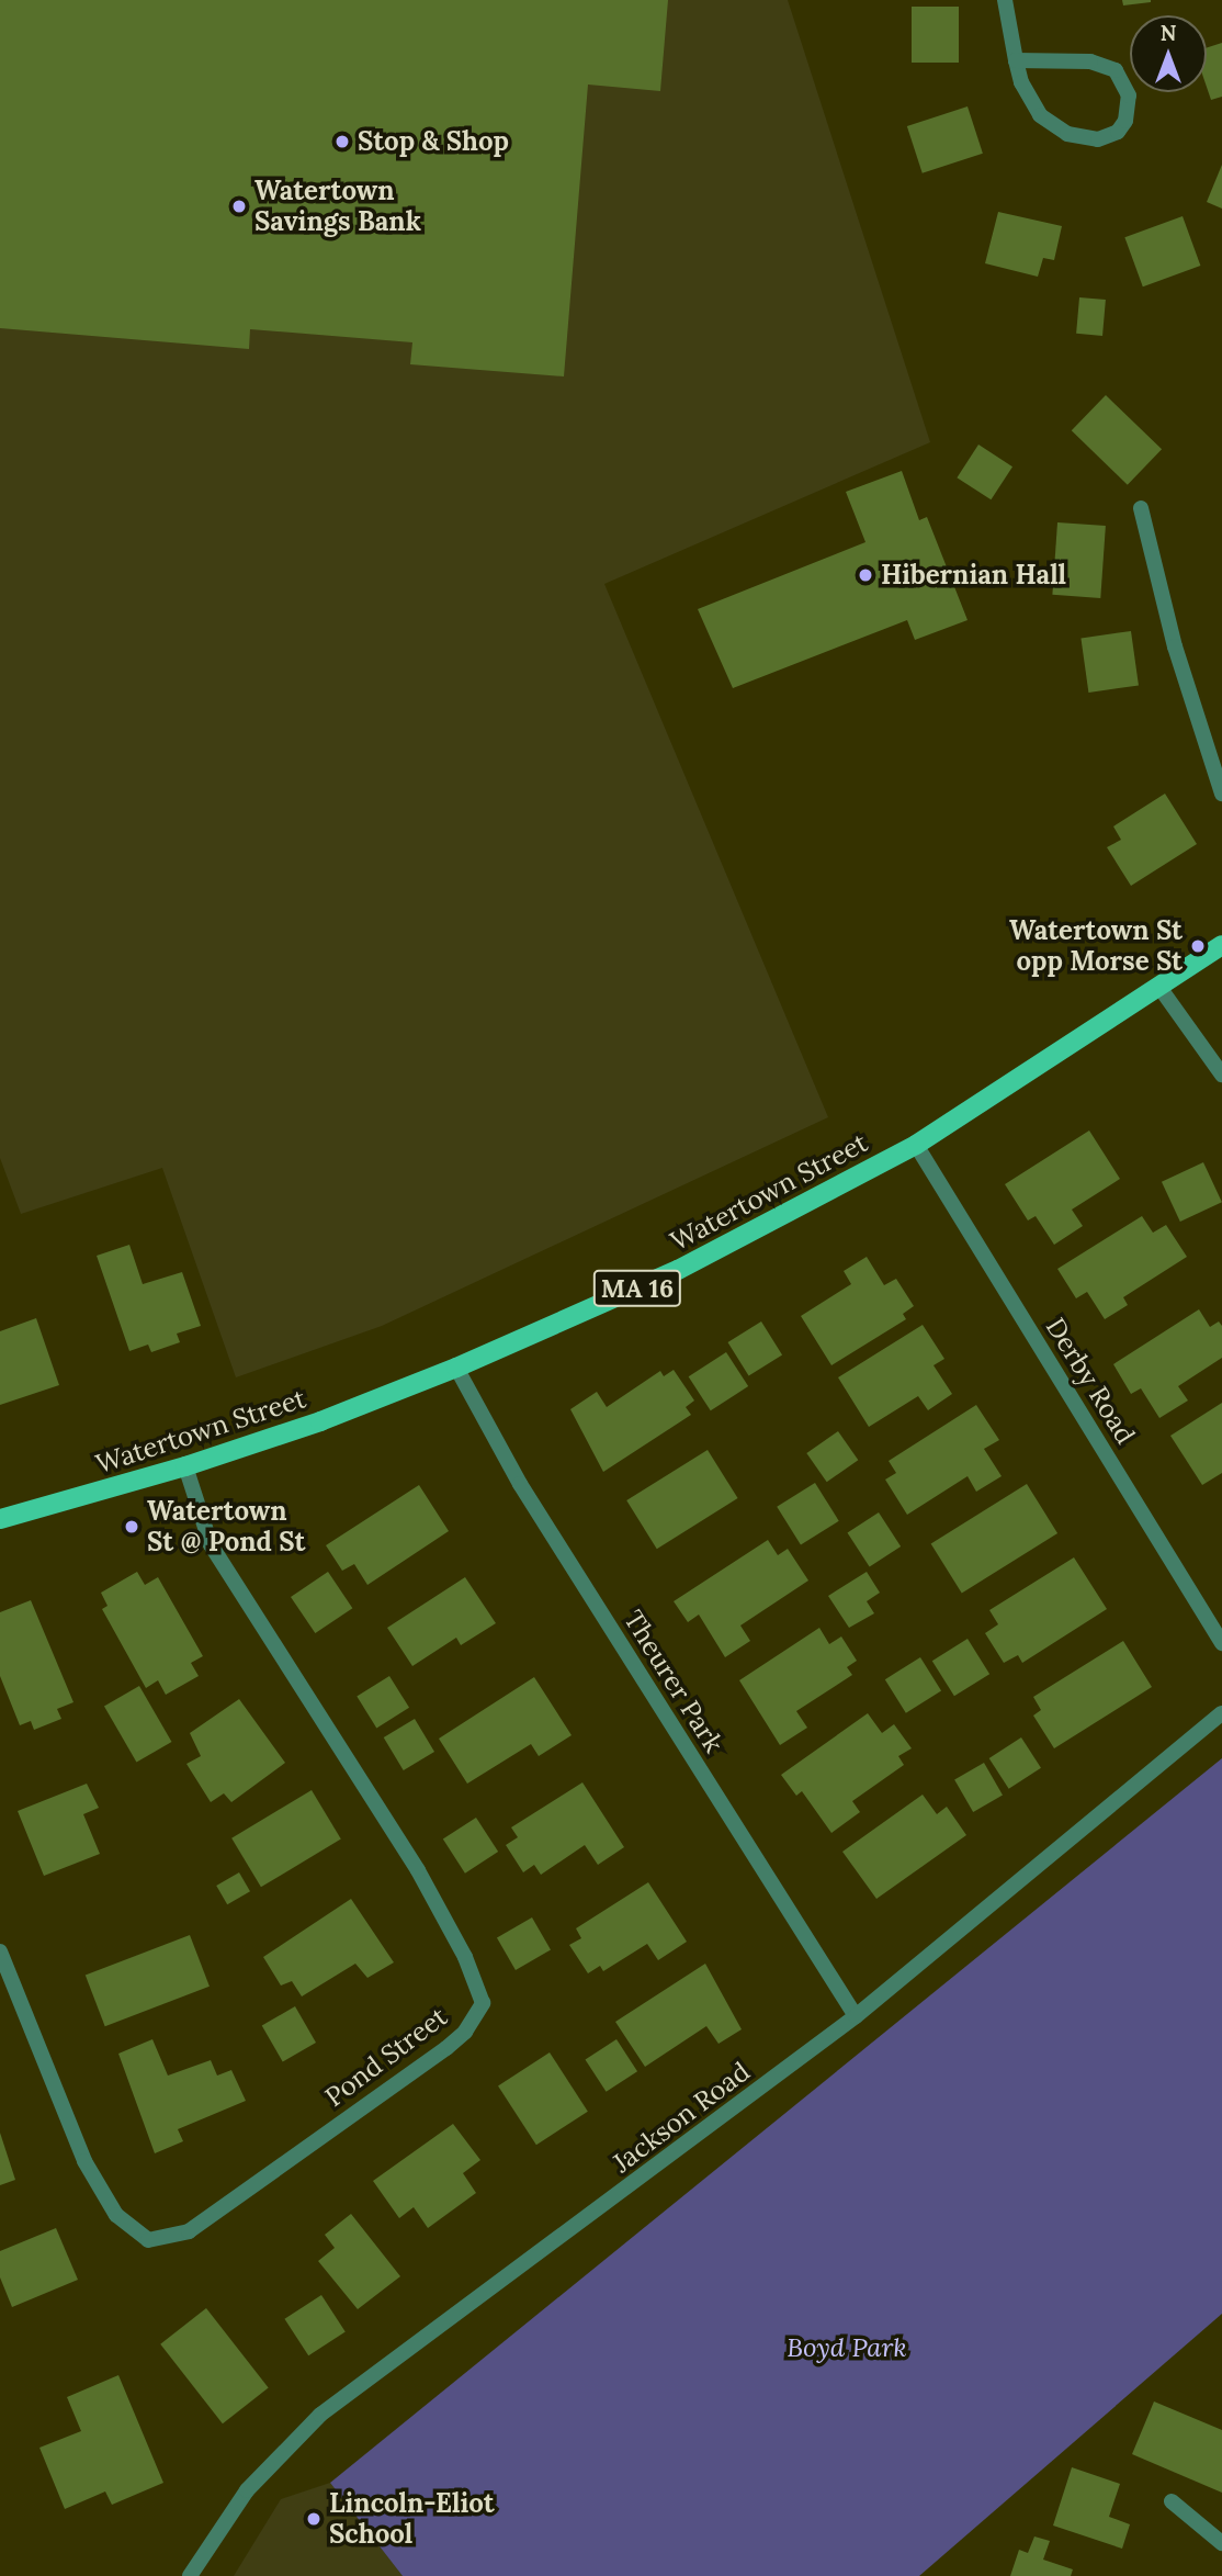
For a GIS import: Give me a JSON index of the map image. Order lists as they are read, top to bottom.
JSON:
{
  "streets": {
    "main road": ["Watertown Street", "MA 16"],
    "street": [
      "Derby Road",
      "Theurer Park",
      "Pond Street",
      "Jackson Road"
    ]
  },
  "crossings": [
    ["Watertown Street", "Derby Road"],
    ["Watertown Street", "Theurer Park"],
    ["Watertown Street", "Pond Street"],
    ["Theurer Park", "Jackson Road"]
  ],
  "parks": ["Boyd Park"],
  "places": [
    "Stop & Shop",
    "Watertown Savings Bank",
    "Hibernian Hall",
    "Watertown St opp Morse St",
    "Watertown St @ Pond St",
    "Lincoln-Eliot School"
  ],
  "north": "top"
}
